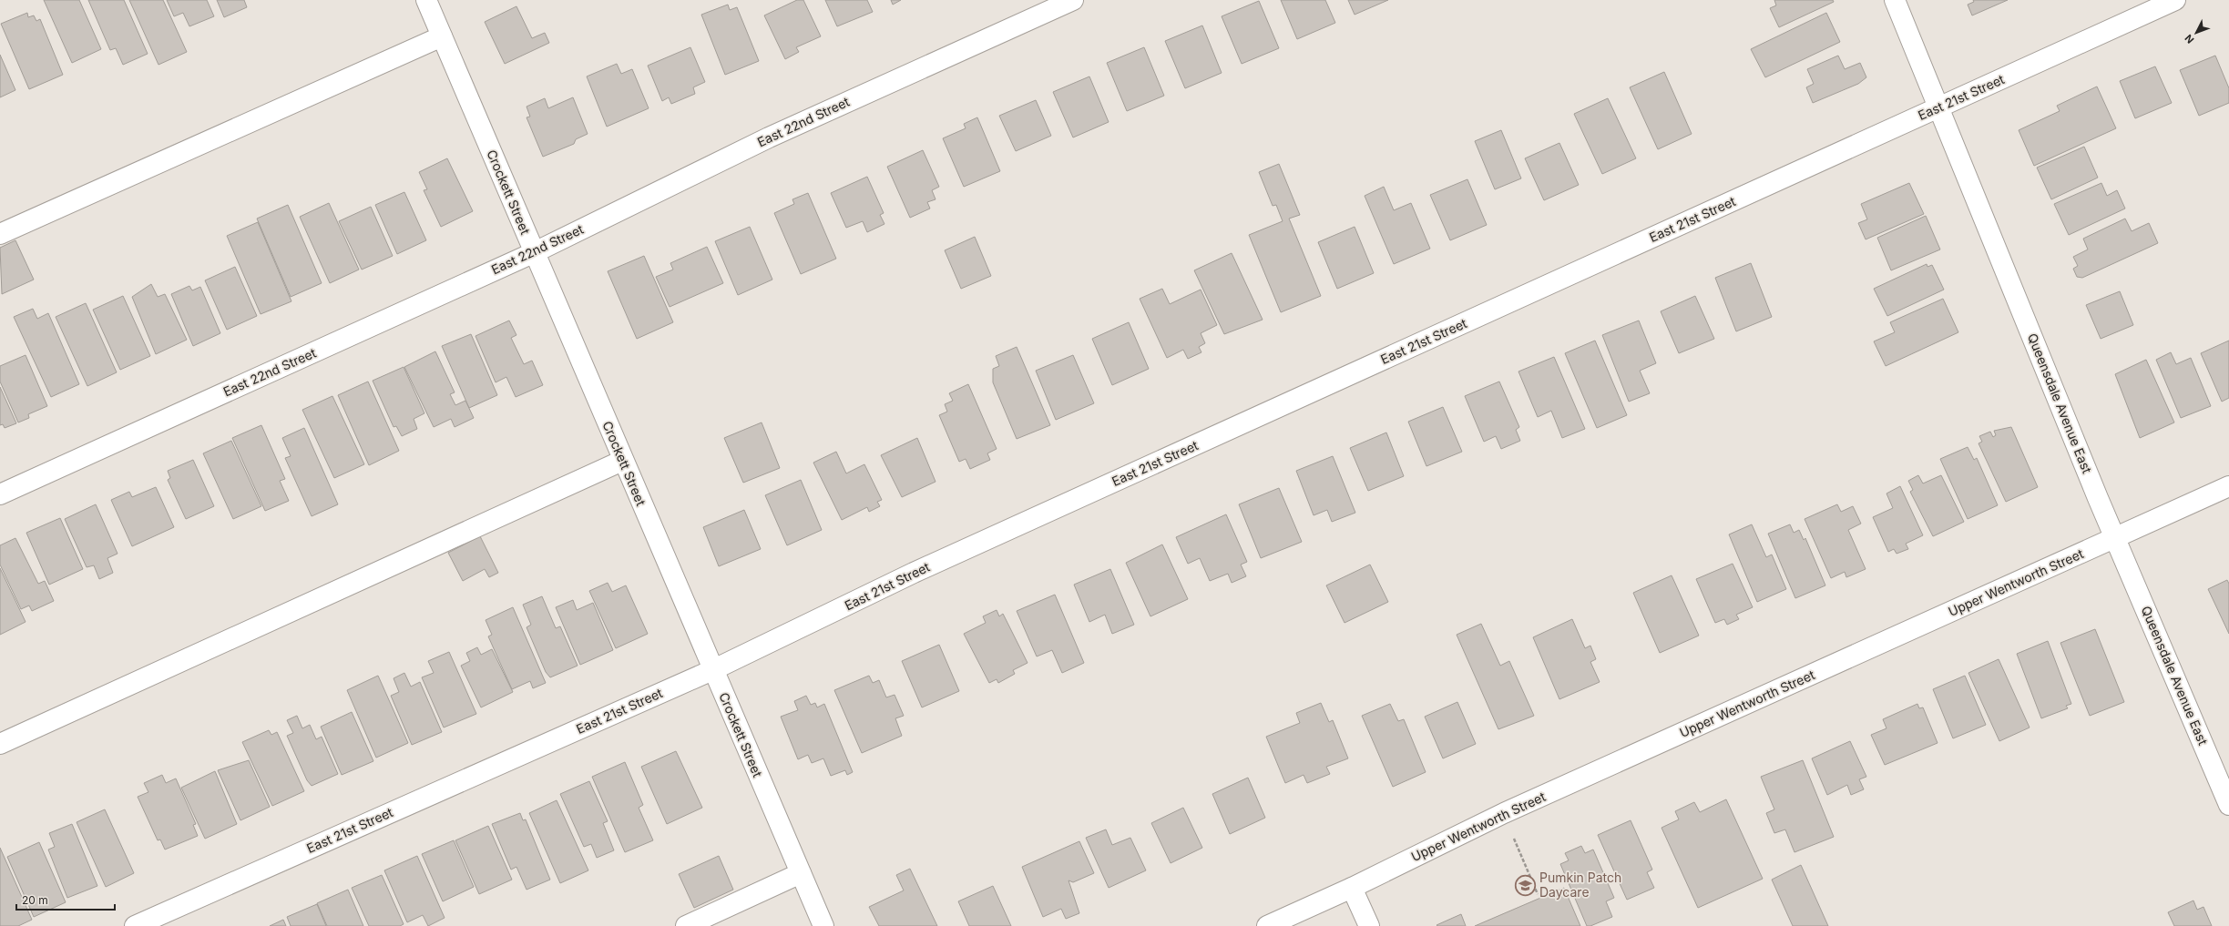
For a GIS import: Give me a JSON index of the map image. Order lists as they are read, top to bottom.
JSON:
{
  "streets": {
    "street": [
      "East 21st Street",
      "East 22nd Street",
      "Crockett Street",
      "Queensdale Avenue East",
      "Upper Wentworth Street"
    ]
  },
  "crossings": [
    ["East 21st Street", "Crockett Street"],
    ["East 21st Street", "Queensdale Avenue East"],
    ["East 22nd Street", "Crockett Street"],
    ["Queensdale Avenue East", "Upper Wentworth Street"]
  ],
  "places": {
    "school or university": ["Pumkin Patch Daycare"]
  },
  "scale_bar": "20 m",
  "north": "bottom left"
}
